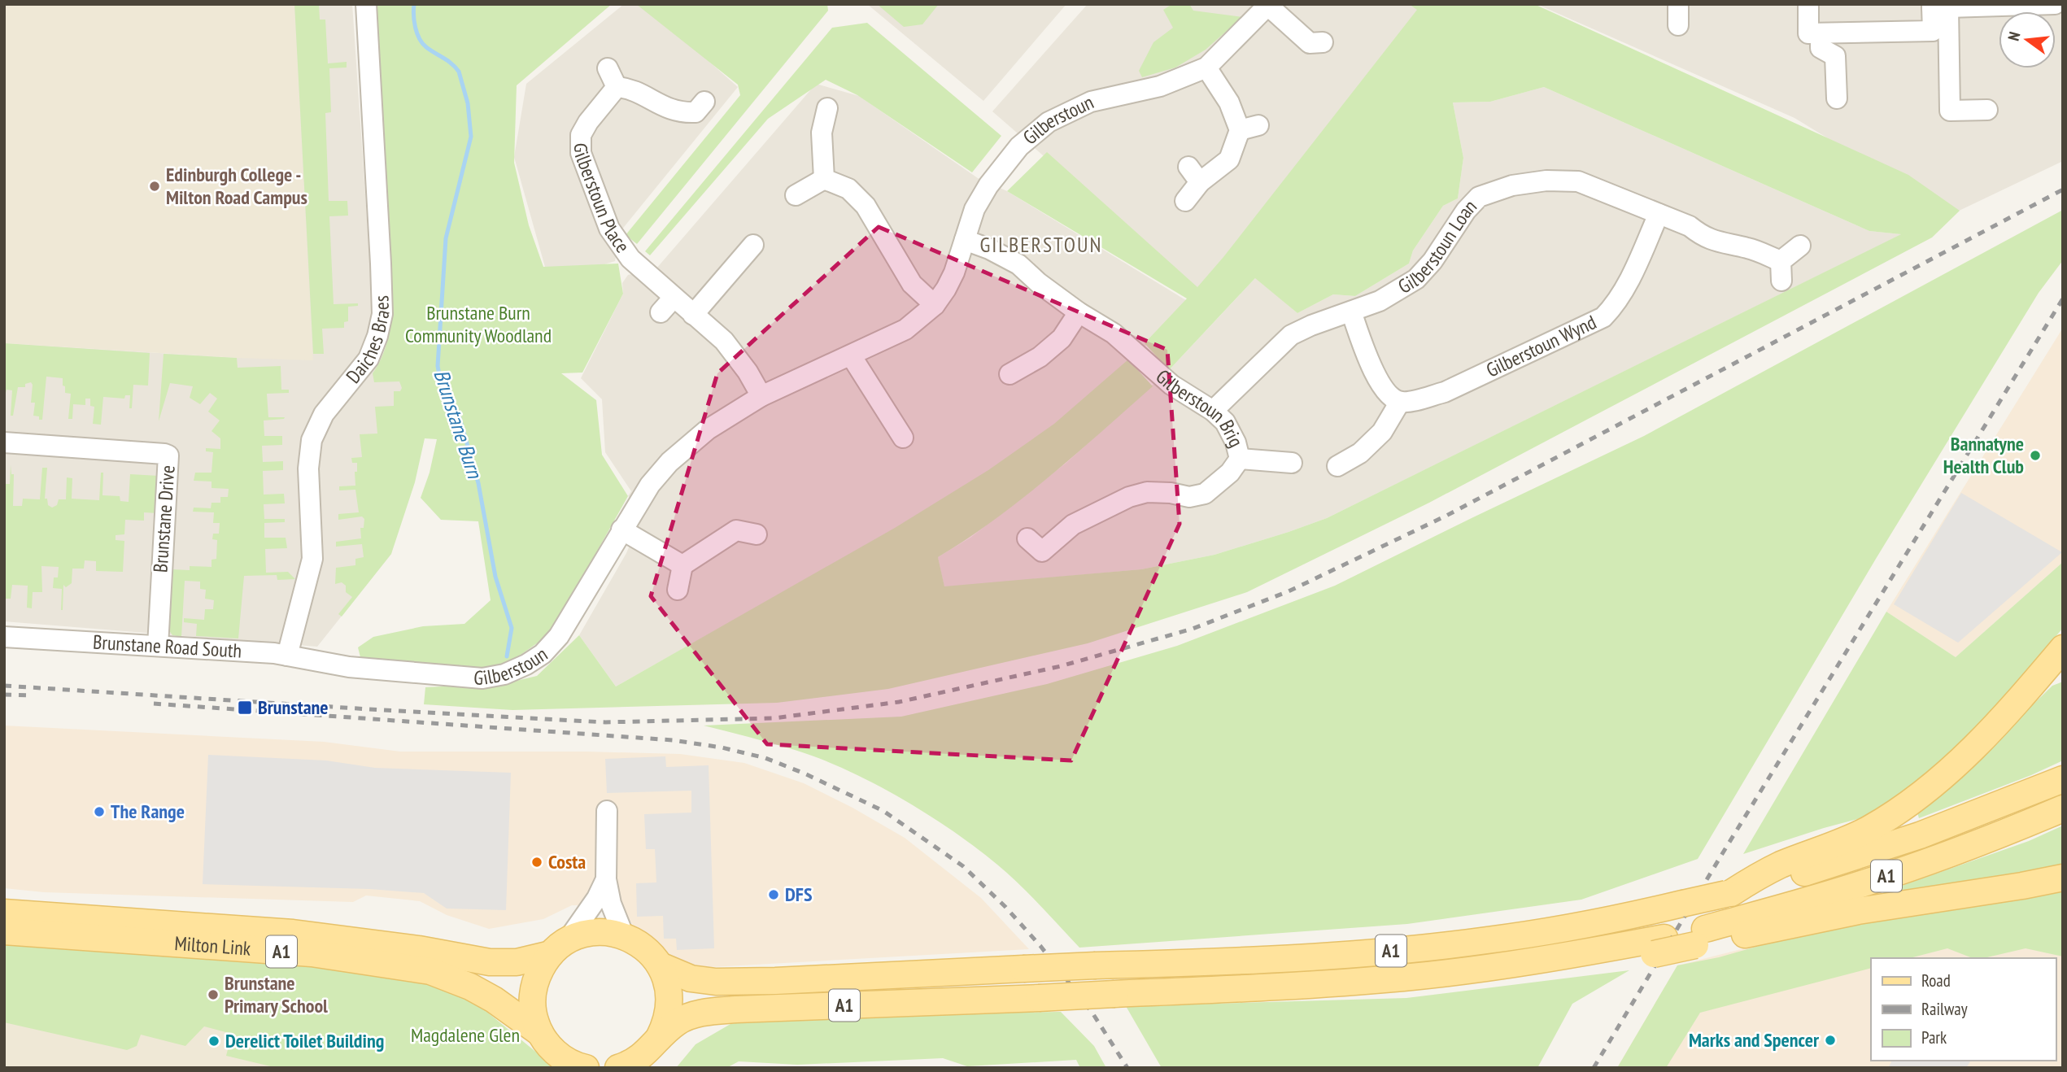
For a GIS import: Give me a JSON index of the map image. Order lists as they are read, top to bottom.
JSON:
{
  "streets": {
    "main road": ["A1", "Milton Link"],
    "street": [
      "Gilberstoun",
      "Gilberstoun Place",
      "Gilberstoun Loan",
      "Daiches Braes",
      "Gilberstoun Wynd",
      "Gilberstoun Brig",
      "Brunstane Drive",
      "Brunstane Road South"
    ]
  },
  "crossings": [
    ["Gilberstoun", "Gilberstoun Place"],
    ["Gilberstoun", "Brunstane Road South"],
    ["Gilberstoun Loan", "Gilberstoun Wynd"],
    ["Gilberstoun Loan", "Gilberstoun Brig"],
    ["Daiches Braes", "Brunstane Road South"],
    ["Brunstane Drive", "Brunstane Road South"],
    ["A1", "Milton Link"]
  ],
  "districts": ["GILBERSTOUN"],
  "water": ["Brunstane Burn"],
  "parks": ["Brunstane Burn Community Woodland", "Magdalene Glen"],
  "places": {
    "other": [
      "Edinburgh College - Milton Road Campus",
      "Bannatyne Health Club",
      "The Range",
      "Costa",
      "DFS",
      "Brunstane Primary School",
      "Marks and Spencer",
      "Derelict Toilet Building"
    ],
    "transit": ["Brunstane"]
  },
  "legend": ["Road", "Railway", "Park"],
  "north": "left"
}
